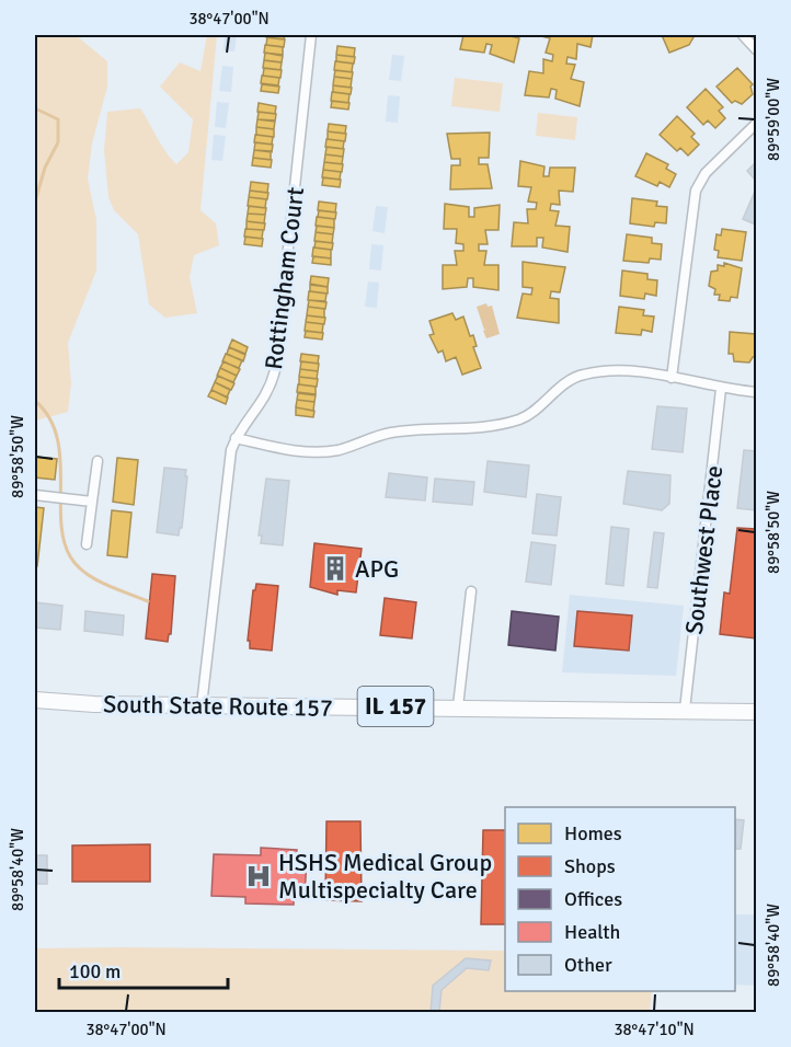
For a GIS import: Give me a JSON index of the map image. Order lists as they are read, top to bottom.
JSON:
{
  "streets": {
    "main road": ["South State Route 157", "IL 157"],
    "street": ["Rottingham Court", "Southwest Place"]
  },
  "crossings": [
    ["Rottingham Court", "South State Route 157"],
    ["Southwest Place", "South State Route 157"]
  ],
  "places": {
    "building": ["APG"],
    "hospital": ["HSHS Medical Group Multispecialty Care"]
  },
  "legend": [
    "Homes",
    "Shops",
    "Offices",
    "Health",
    "Other"
  ],
  "scale_bar": "100 m",
  "coordinates": [
    "38°47'00\"N",
    "89°59'00\"W",
    "89°58'50\"W",
    "89°58'40\"W",
    "38°47'10\"N"
  ]
}
